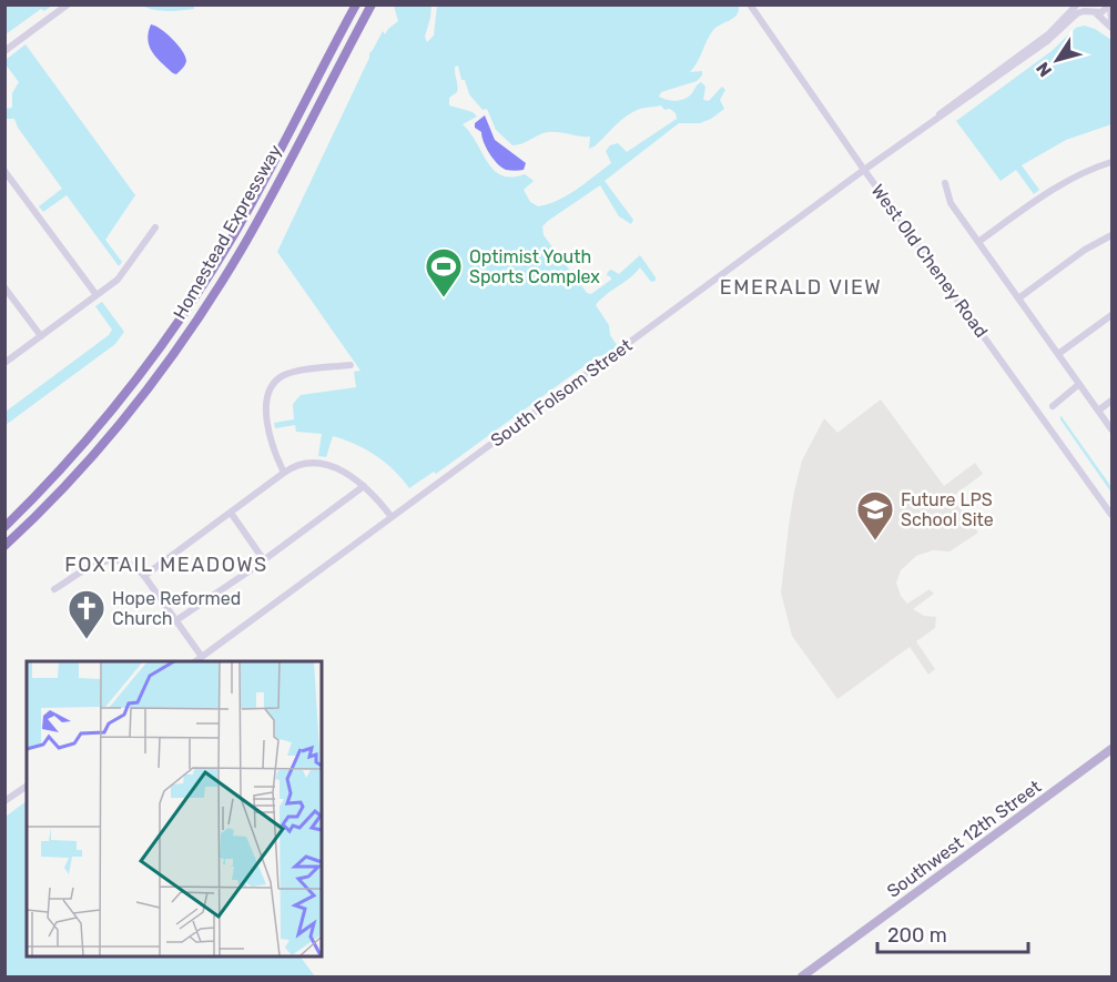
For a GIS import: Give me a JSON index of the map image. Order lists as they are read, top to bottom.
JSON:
{
  "streets": {
    "highway": ["Homestead Expressway"],
    "main road": ["Southwest 12th Street"],
    "street": ["West Old Cheney Road", "South Folsom Street"]
  },
  "crossings": [
    ["West Old Cheney Road", "South Folsom Street"]
  ],
  "districts": ["EMERALD VIEW", "FOXTAIL MEADOWS"],
  "places": {
    "sports": ["Optimist Youth Sports Complex"],
    "school or university": ["Future LPS School Site"],
    "church": ["Hope Reformed Church"]
  },
  "scale_bar": "200 m",
  "north": "bottom left"
}
